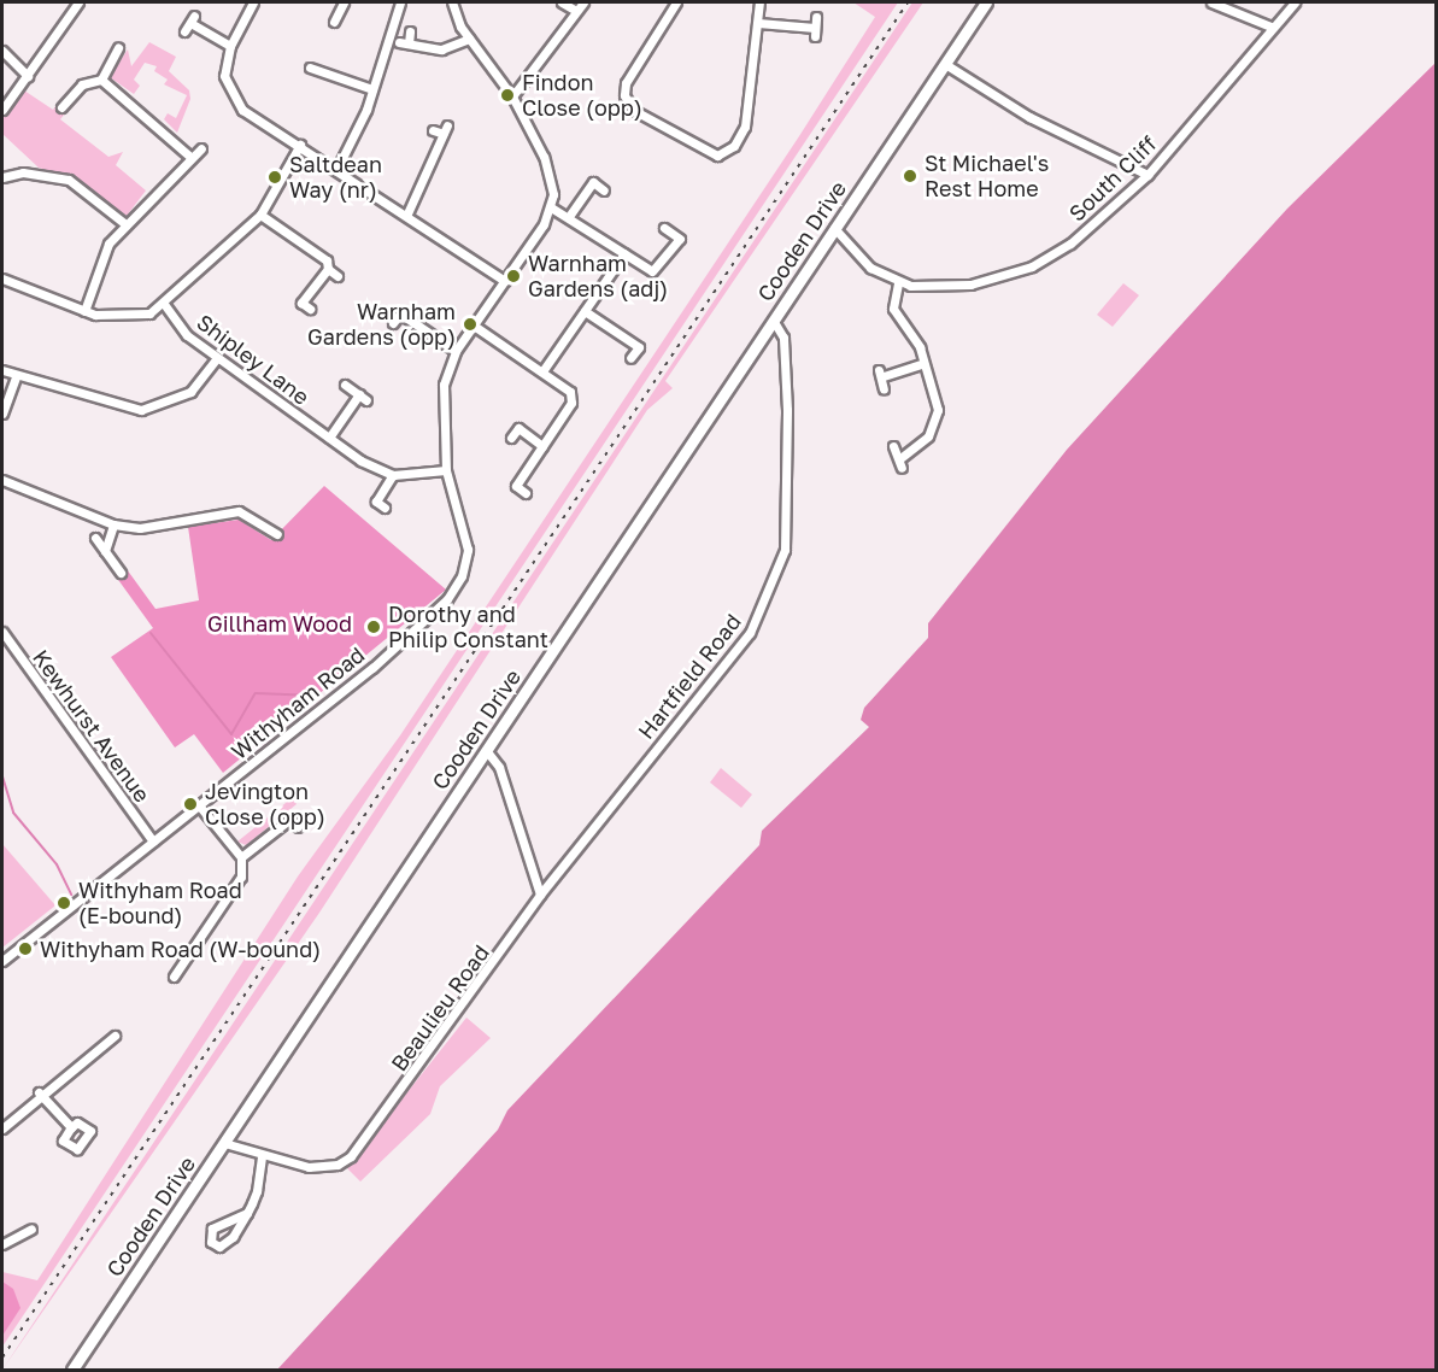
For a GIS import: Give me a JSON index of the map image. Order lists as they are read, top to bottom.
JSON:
{
  "streets": {
    "main road": ["Cooden Drive"],
    "street": [
      "South Cliff",
      "Shipley Lane",
      "Hartfield Road",
      "Withyham Road",
      "Kewhurst Avenue",
      "Beaulieu Road"
    ]
  },
  "crossings": [
    ["South Cliff", "Cooden Drive"],
    ["Cooden Drive", "Hartfield Road"],
    ["Cooden Drive", "Beaulieu Road"],
    ["Hartfield Road", "Beaulieu Road"],
    ["Withyham Road", "Kewhurst Avenue"]
  ],
  "parks": ["Gillham Wood"],
  "places": [
    "Findon Close (opp)",
    "St Michael's Rest Home",
    "Saltdean Way (nr)",
    "Warnham Gardens (adj)",
    "Warnham Gardens (opp)",
    "Dorothy and Philip Constant",
    "Jevington Close (opp)",
    "Withyham Road (E-bound)",
    "Withyham Road (W-bound)"
  ]
}
